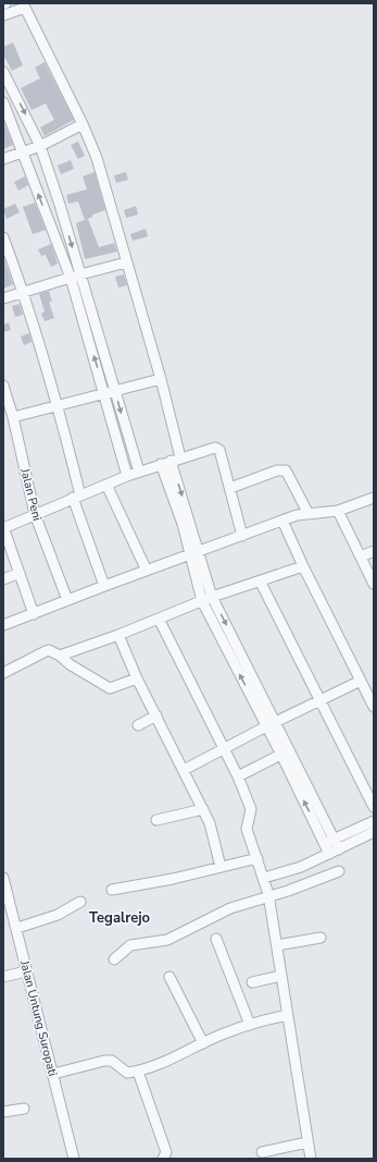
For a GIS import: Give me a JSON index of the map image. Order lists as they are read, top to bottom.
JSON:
{
  "streets": {
    "street": ["Jalan Peni", "Jalan Untung Suropati"]
  },
  "districts": ["Tegalrejo"]
}
